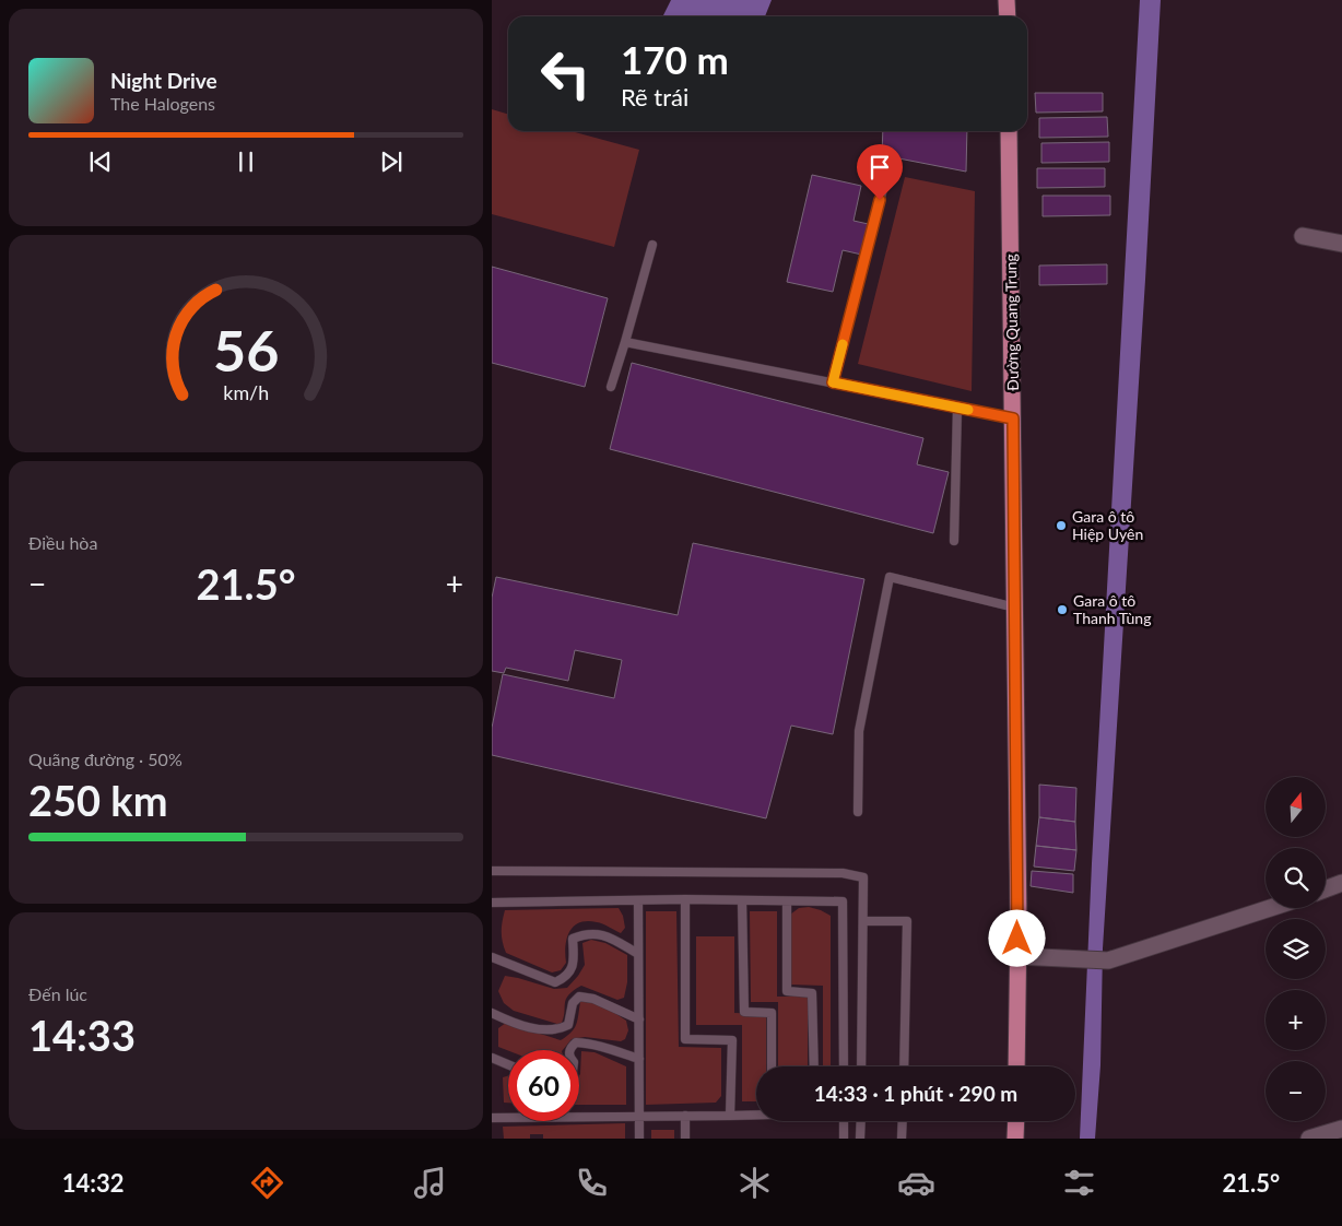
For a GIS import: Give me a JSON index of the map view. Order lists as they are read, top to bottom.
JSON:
{
  "streets": {
    "main road": ["Đường Quang Trung"]
  },
  "places": ["Gara ô tô Hiệp Uyên", "Gara ô tô Thanh Tùng"],
  "north": "top",
  "page": {
    "turn": ["170 m", "Rẽ trái"],
    "song": ["Night Drive", "The Halogens"],
    "tile": [
      "Điều hòa",
      ["Quãng đường · 50%", "250 km"],
      ["Đến lúc", "14:33"]
    ],
    "heat": ["−", "21.5°", "+"],
    "map_buttons": ["+", "−"],
    "limit": "60",
    "trip": "14:33 · 1 phút · 290 m",
    "tabs": ["14:32", "21.5°"],
    "gauge": ["56", "km/h"]
  }
}
